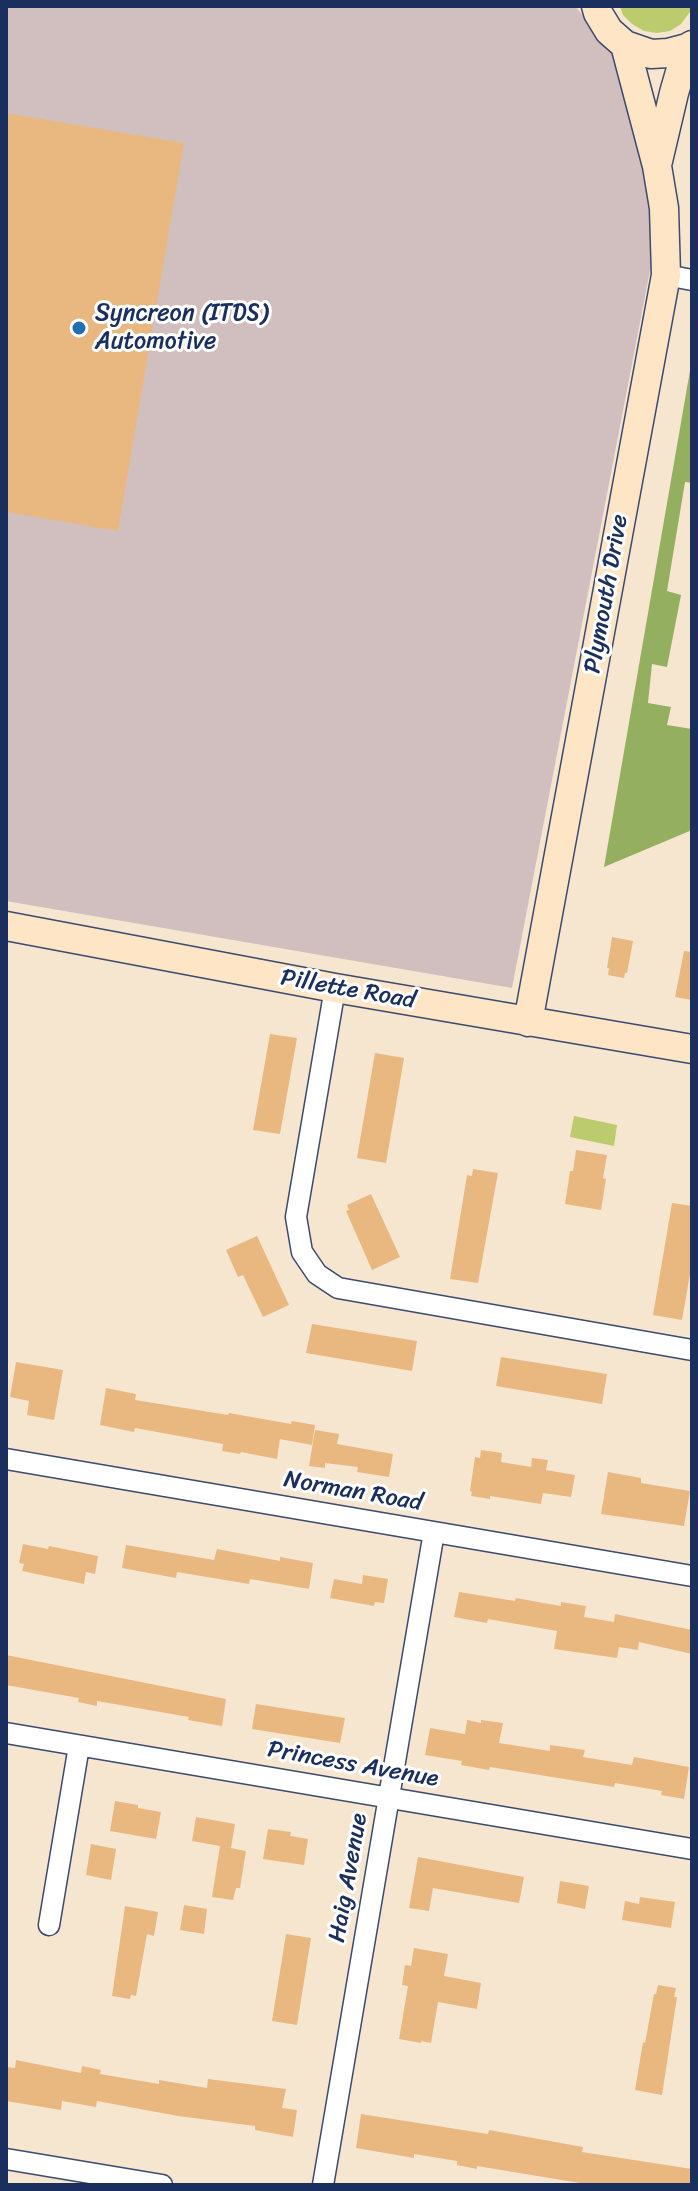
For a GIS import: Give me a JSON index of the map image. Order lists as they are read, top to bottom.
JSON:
{
  "streets": {
    "street": [
      "Plymouth Drive",
      "Pillette Road",
      "Norman Road",
      "Princess Avenue",
      "Haig Avenue"
    ]
  },
  "crossings": [
    ["Plymouth Drive", "Pillette Road"],
    ["Norman Road", "Haig Avenue"],
    ["Princess Avenue", "Haig Avenue"]
  ],
  "places": ["Syncreon (ITDS) Automotive"]
}
